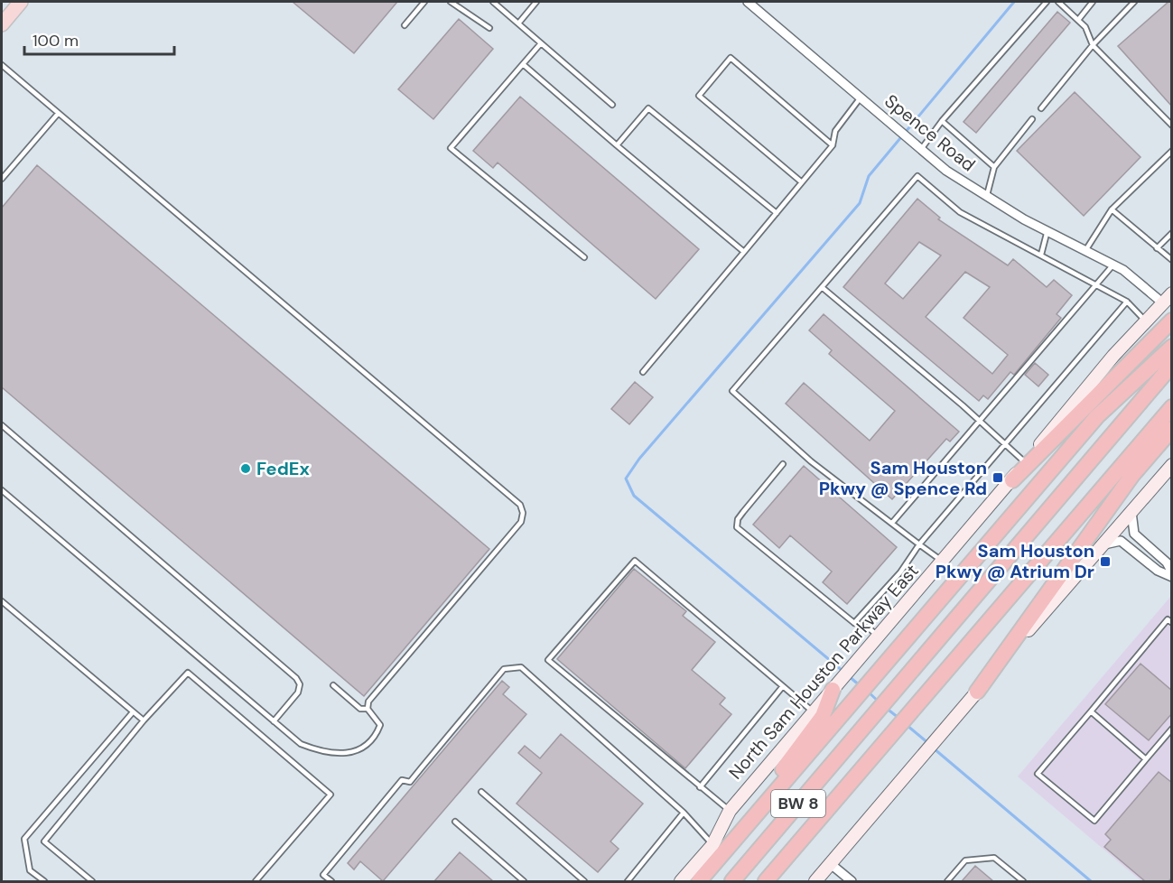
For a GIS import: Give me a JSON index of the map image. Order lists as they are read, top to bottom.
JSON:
{
  "streets": {
    "highway": ["BW 8"],
    "main road": ["North Sam Houston Parkway East"],
    "street": ["Spence Road"]
  },
  "crossings": [
    ["Spence Road", "North Sam Houston Parkway East"]
  ],
  "places": {
    "other": ["FedEx"],
    "transit": ["Sam Houston Pkwy @ Spence Rd", "Sam Houston Pkwy @ Atrium Dr"]
  },
  "scale_bar": "100 m"
}
